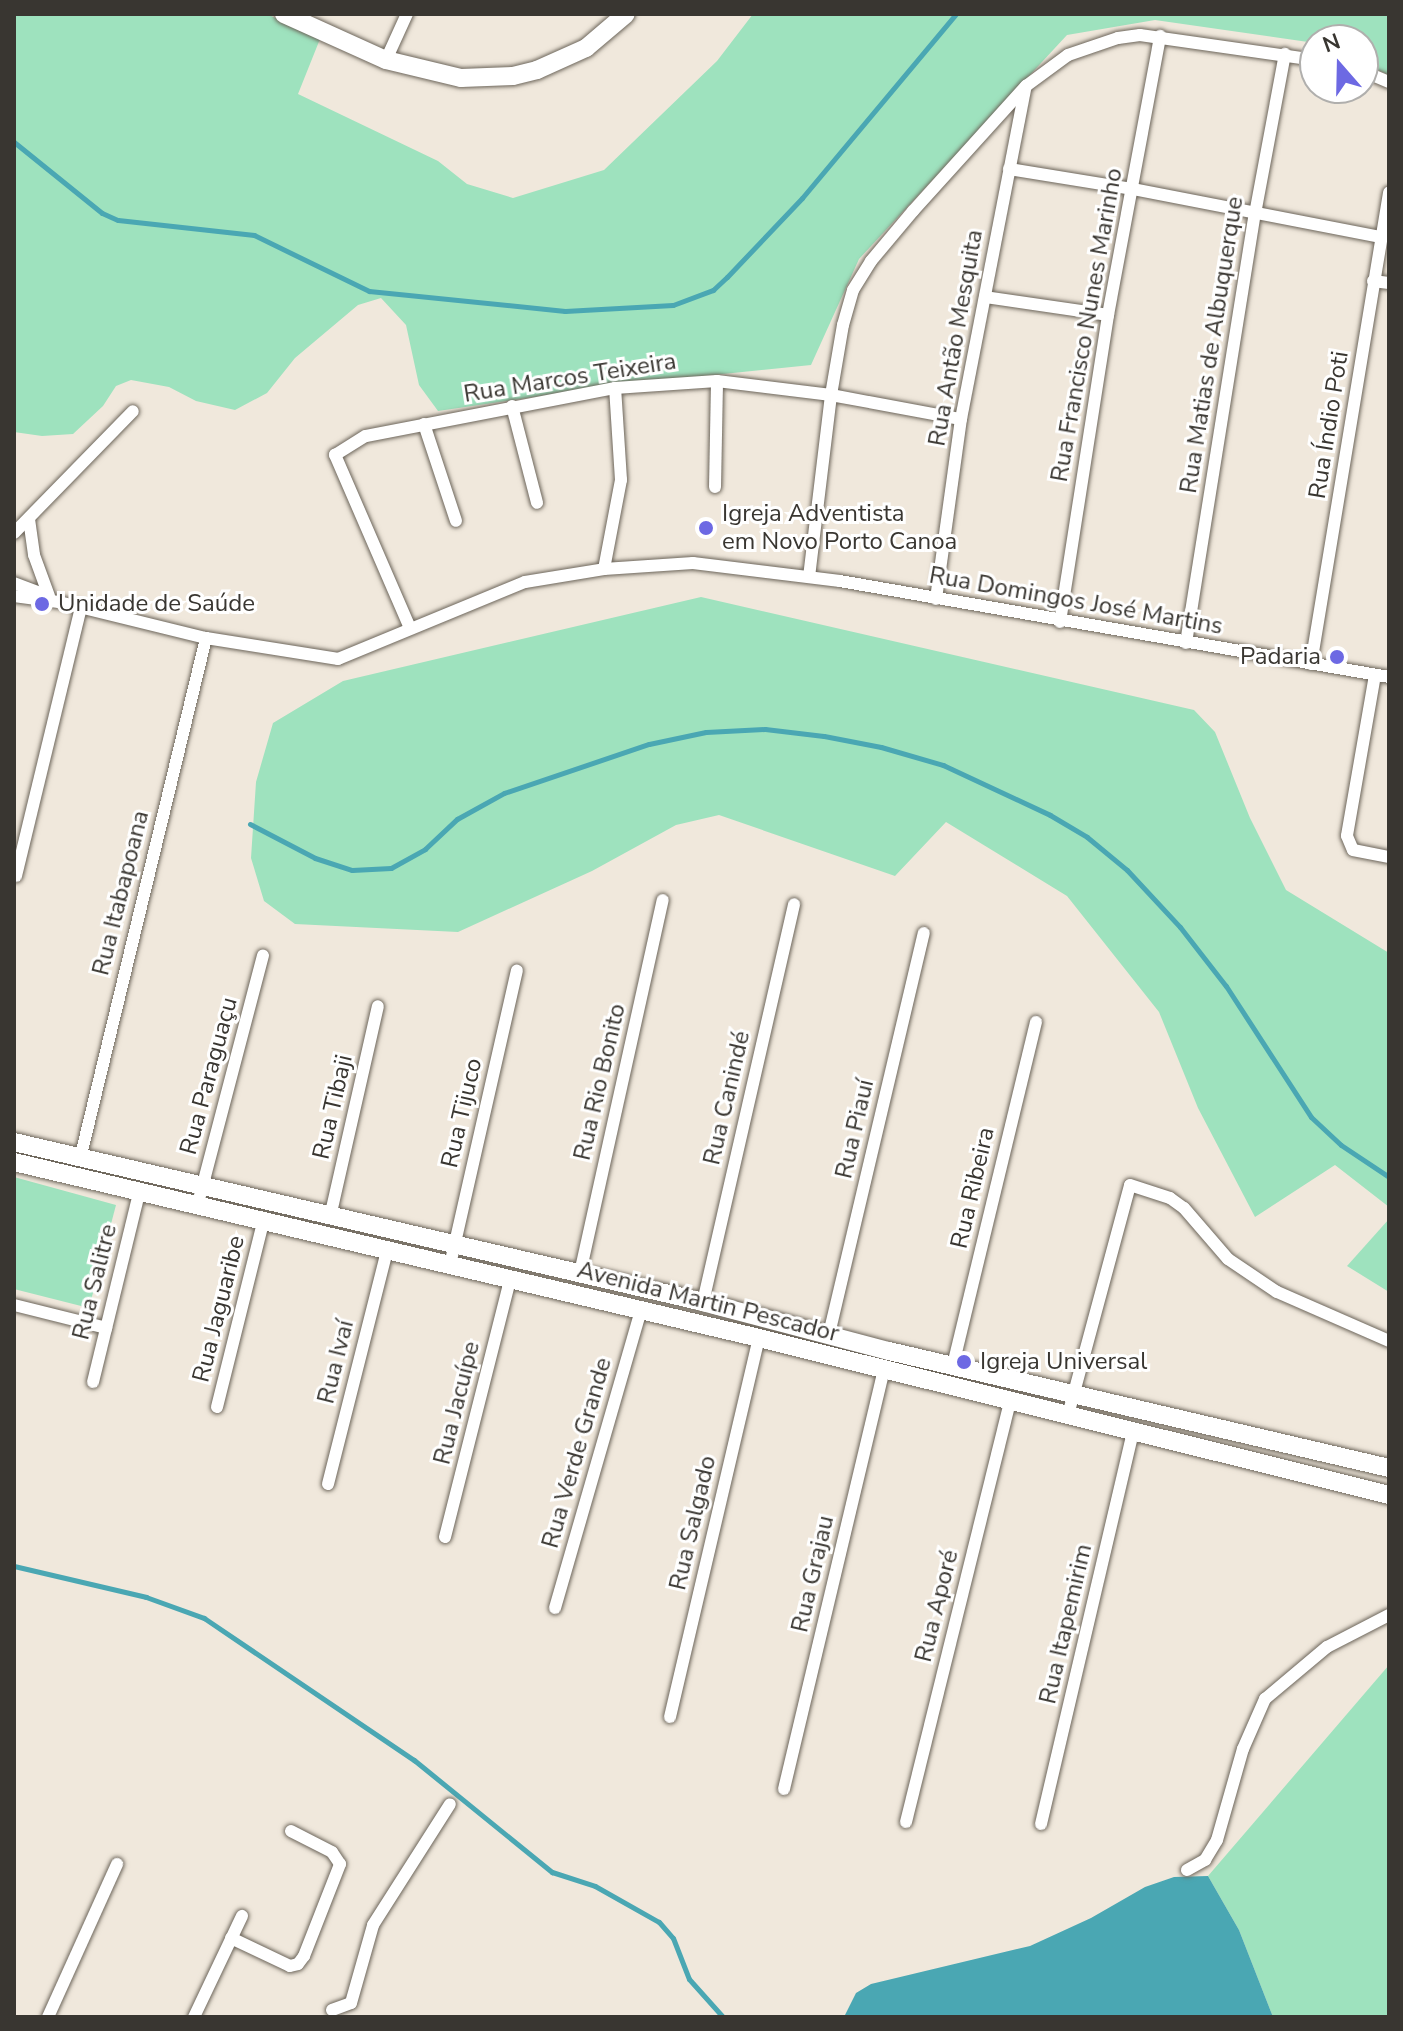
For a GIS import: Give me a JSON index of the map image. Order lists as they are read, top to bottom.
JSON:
{
  "streets": {
    "street": [
      "Rua Francisco Nunes Marinho",
      "Rua Antão Mesquita",
      "Rua Matias de Albuquerque",
      "Rua Marcos Teixeira",
      "Rua Índio Poti",
      "Rua Domingos José Martins",
      "Rua Itabapoana",
      "Rua Paraguaçu",
      "Rua Rio Bonito",
      "Rua Canindé",
      "Rua Tibaji",
      "Rua Tijuco",
      "Rua Piauí",
      "Rua Ribeira",
      "Rua Salitre",
      "Avenida Martin Pescador",
      "Rua Jaguaribe",
      "Rua Ivaí",
      "Rua Jacuípe",
      "Rua Verde Grande",
      "Rua Salgado",
      "Rua Grajau",
      "Rua Aporé",
      "Rua Itapemirim"
    ]
  },
  "crossings": [
    ["Rua Francisco Nunes Marinho", "Rua Domingos José Martins"],
    ["Rua Antão Mesquita", "Rua Marcos Teixeira"],
    ["Rua Antão Mesquita", "Rua Domingos José Martins"],
    ["Rua Matias de Albuquerque", "Rua Domingos José Martins"],
    ["Rua Marcos Teixeira", "Rua Domingos José Martins"],
    ["Rua Índio Poti", "Rua Domingos José Martins"],
    ["Rua Domingos José Martins", "Rua Itabapoana"],
    ["Rua Itabapoana", "Avenida Martin Pescador"],
    ["Rua Paraguaçu", "Avenida Martin Pescador"],
    ["Rua Rio Bonito", "Avenida Martin Pescador"],
    ["Rua Canindé", "Avenida Martin Pescador"],
    ["Rua Tibaji", "Avenida Martin Pescador"],
    ["Rua Tijuco", "Avenida Martin Pescador"],
    ["Rua Piauí", "Avenida Martin Pescador"],
    ["Rua Ribeira", "Avenida Martin Pescador"],
    ["Rua Salitre", "Avenida Martin Pescador"],
    ["Avenida Martin Pescador", "Rua Jaguaribe"],
    ["Avenida Martin Pescador", "Rua Ivaí"],
    ["Avenida Martin Pescador", "Rua Jacuípe"],
    ["Avenida Martin Pescador", "Rua Verde Grande"],
    ["Avenida Martin Pescador", "Rua Salgado"],
    ["Avenida Martin Pescador", "Rua Grajau"],
    ["Avenida Martin Pescador", "Rua Aporé"],
    ["Avenida Martin Pescador", "Rua Itapemirim"]
  ],
  "places": [
    "Igreja Adventista em Novo Porto Canoa",
    "Unidade de Saúde",
    "Padaria",
    "Igreja Universal"
  ],
  "north": "top"
}
